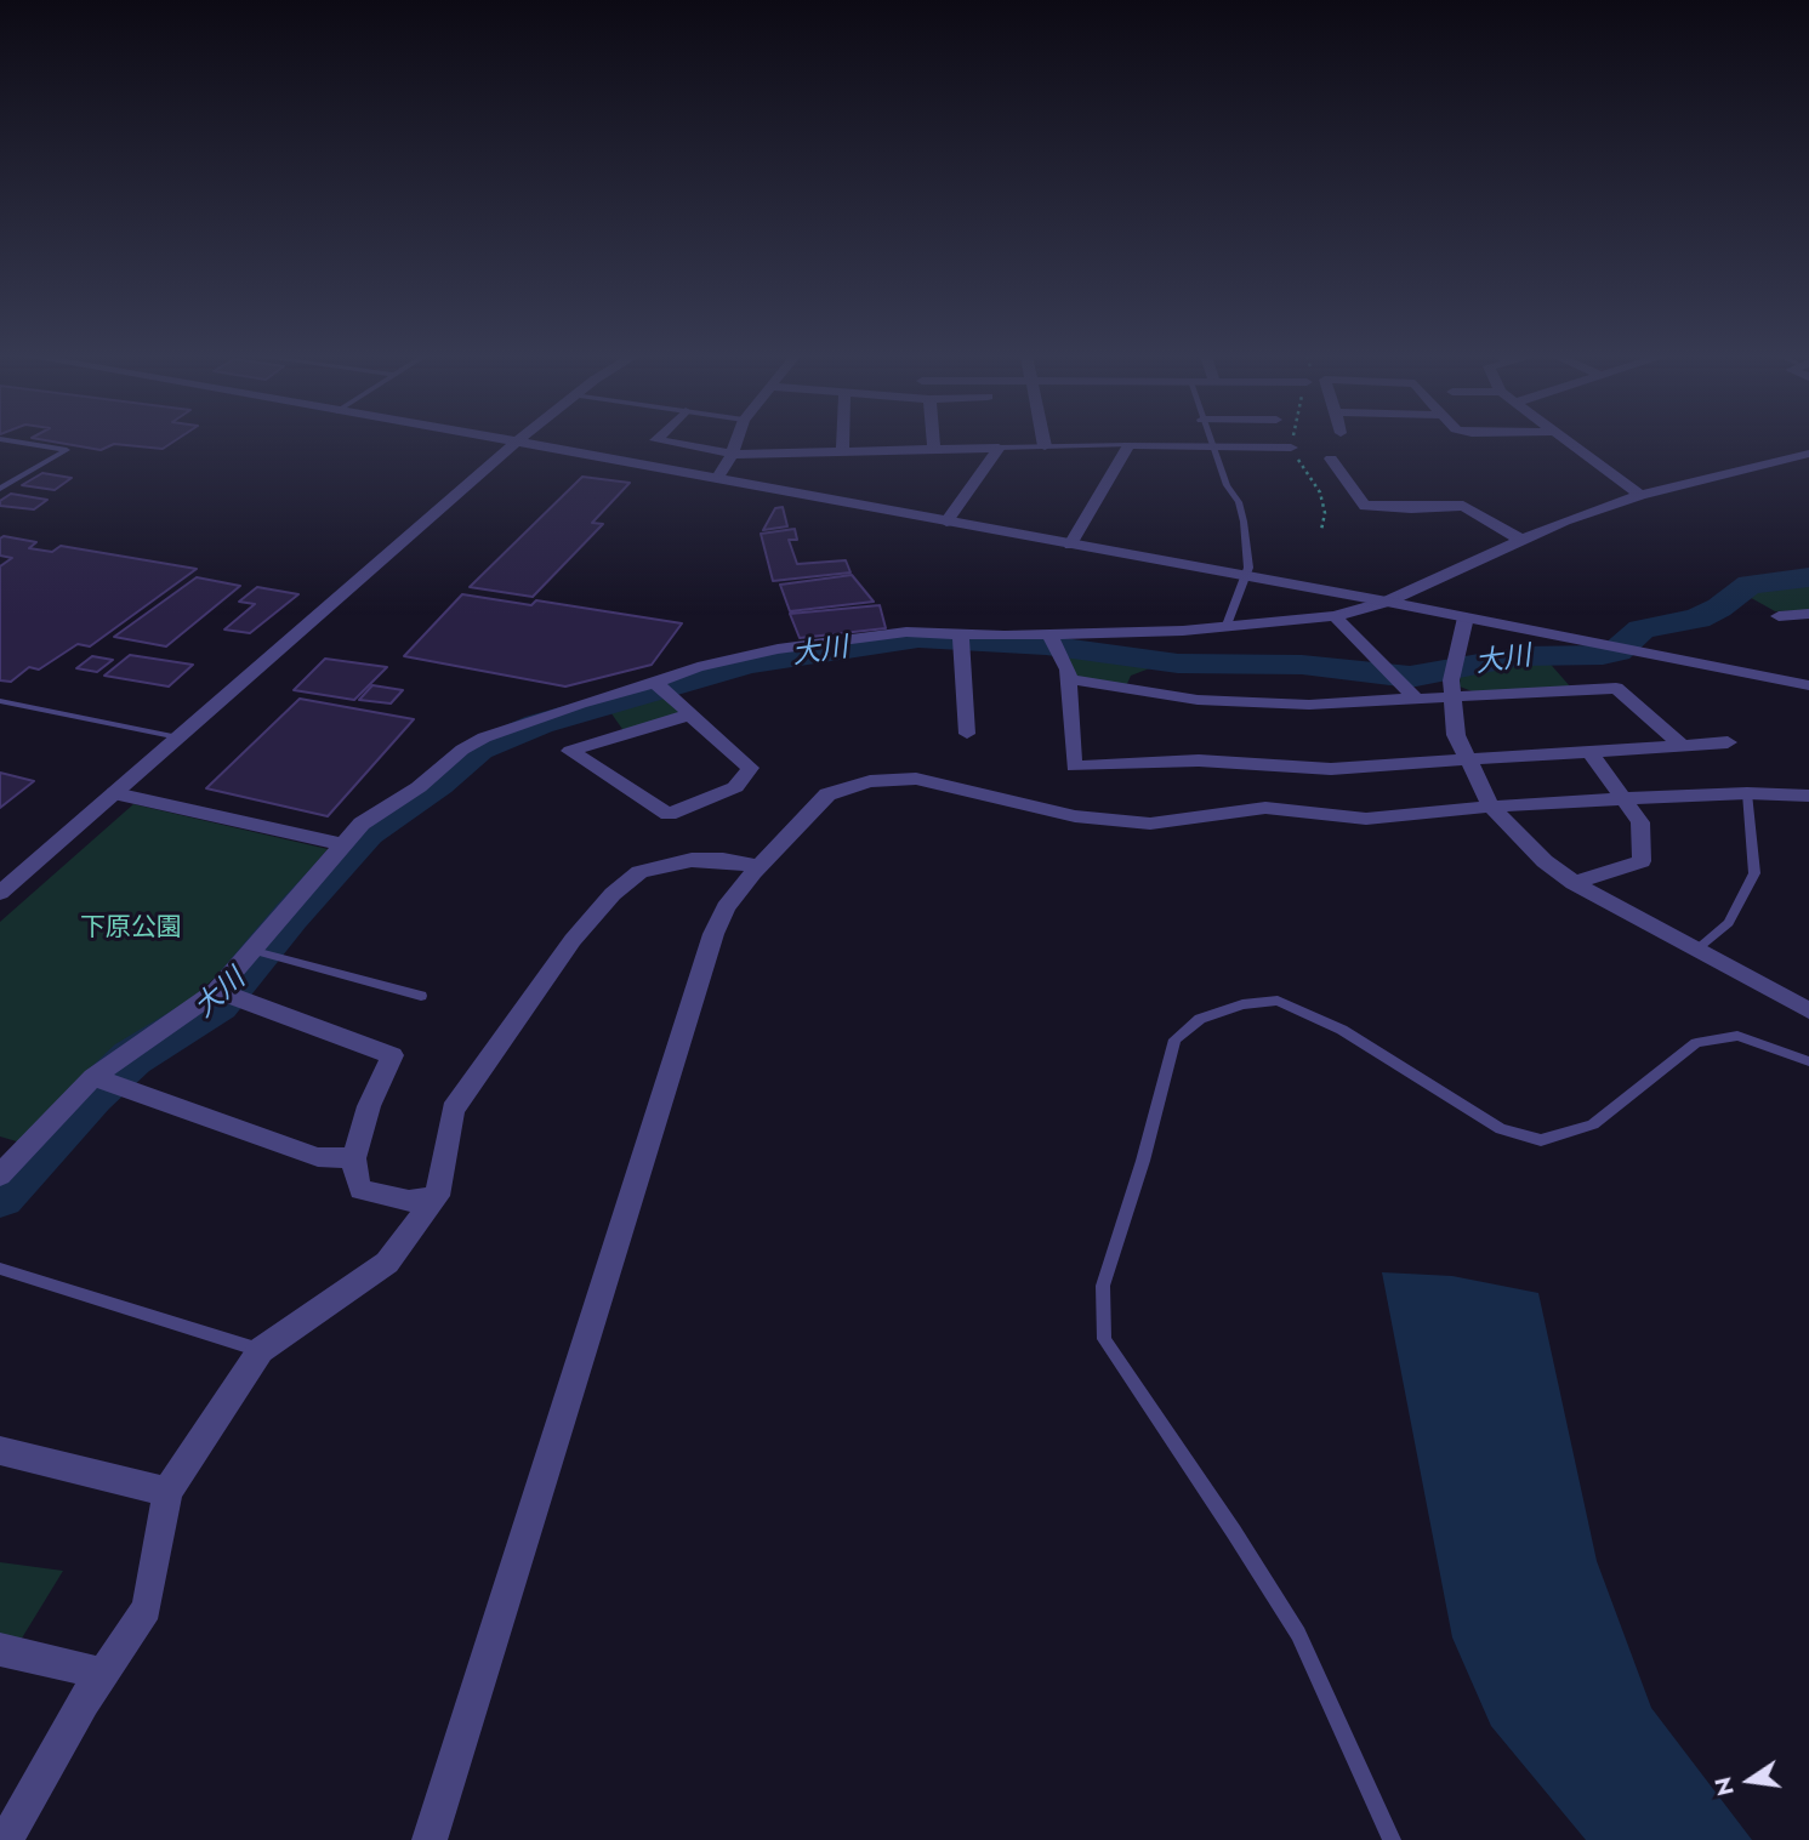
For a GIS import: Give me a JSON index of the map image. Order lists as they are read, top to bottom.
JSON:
{
  "water": ["大川"],
  "parks": ["下原公園"],
  "north": "left"
}
